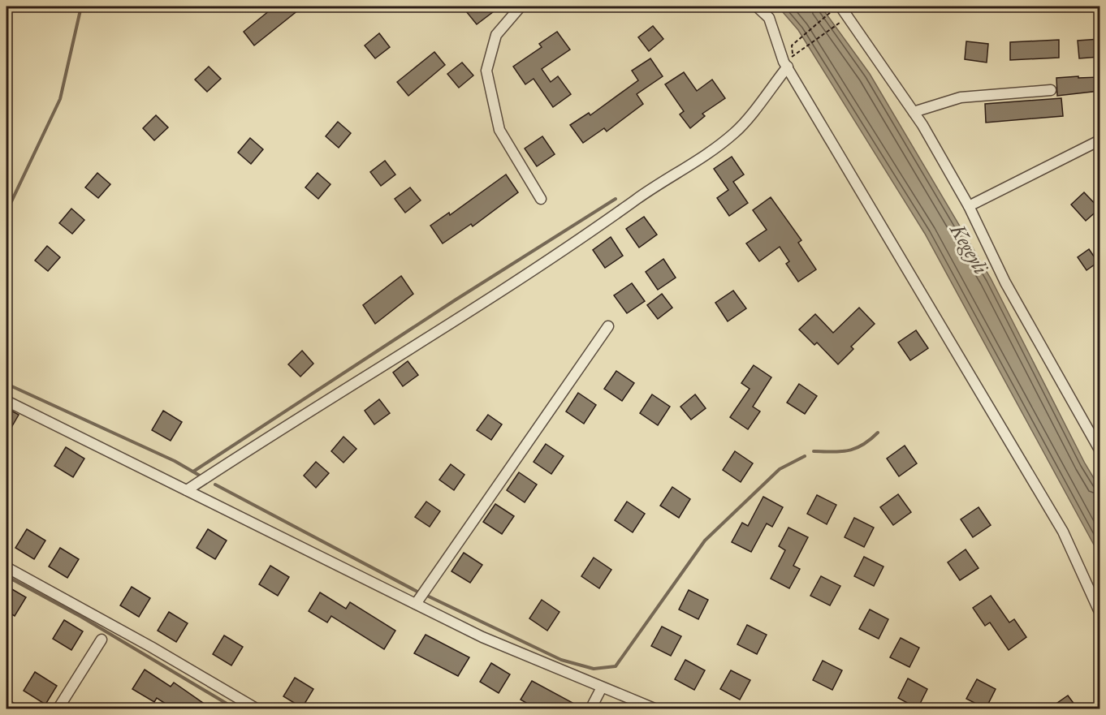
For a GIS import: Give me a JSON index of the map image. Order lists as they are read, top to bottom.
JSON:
{
  "water": ["Kegeyli"]
}
